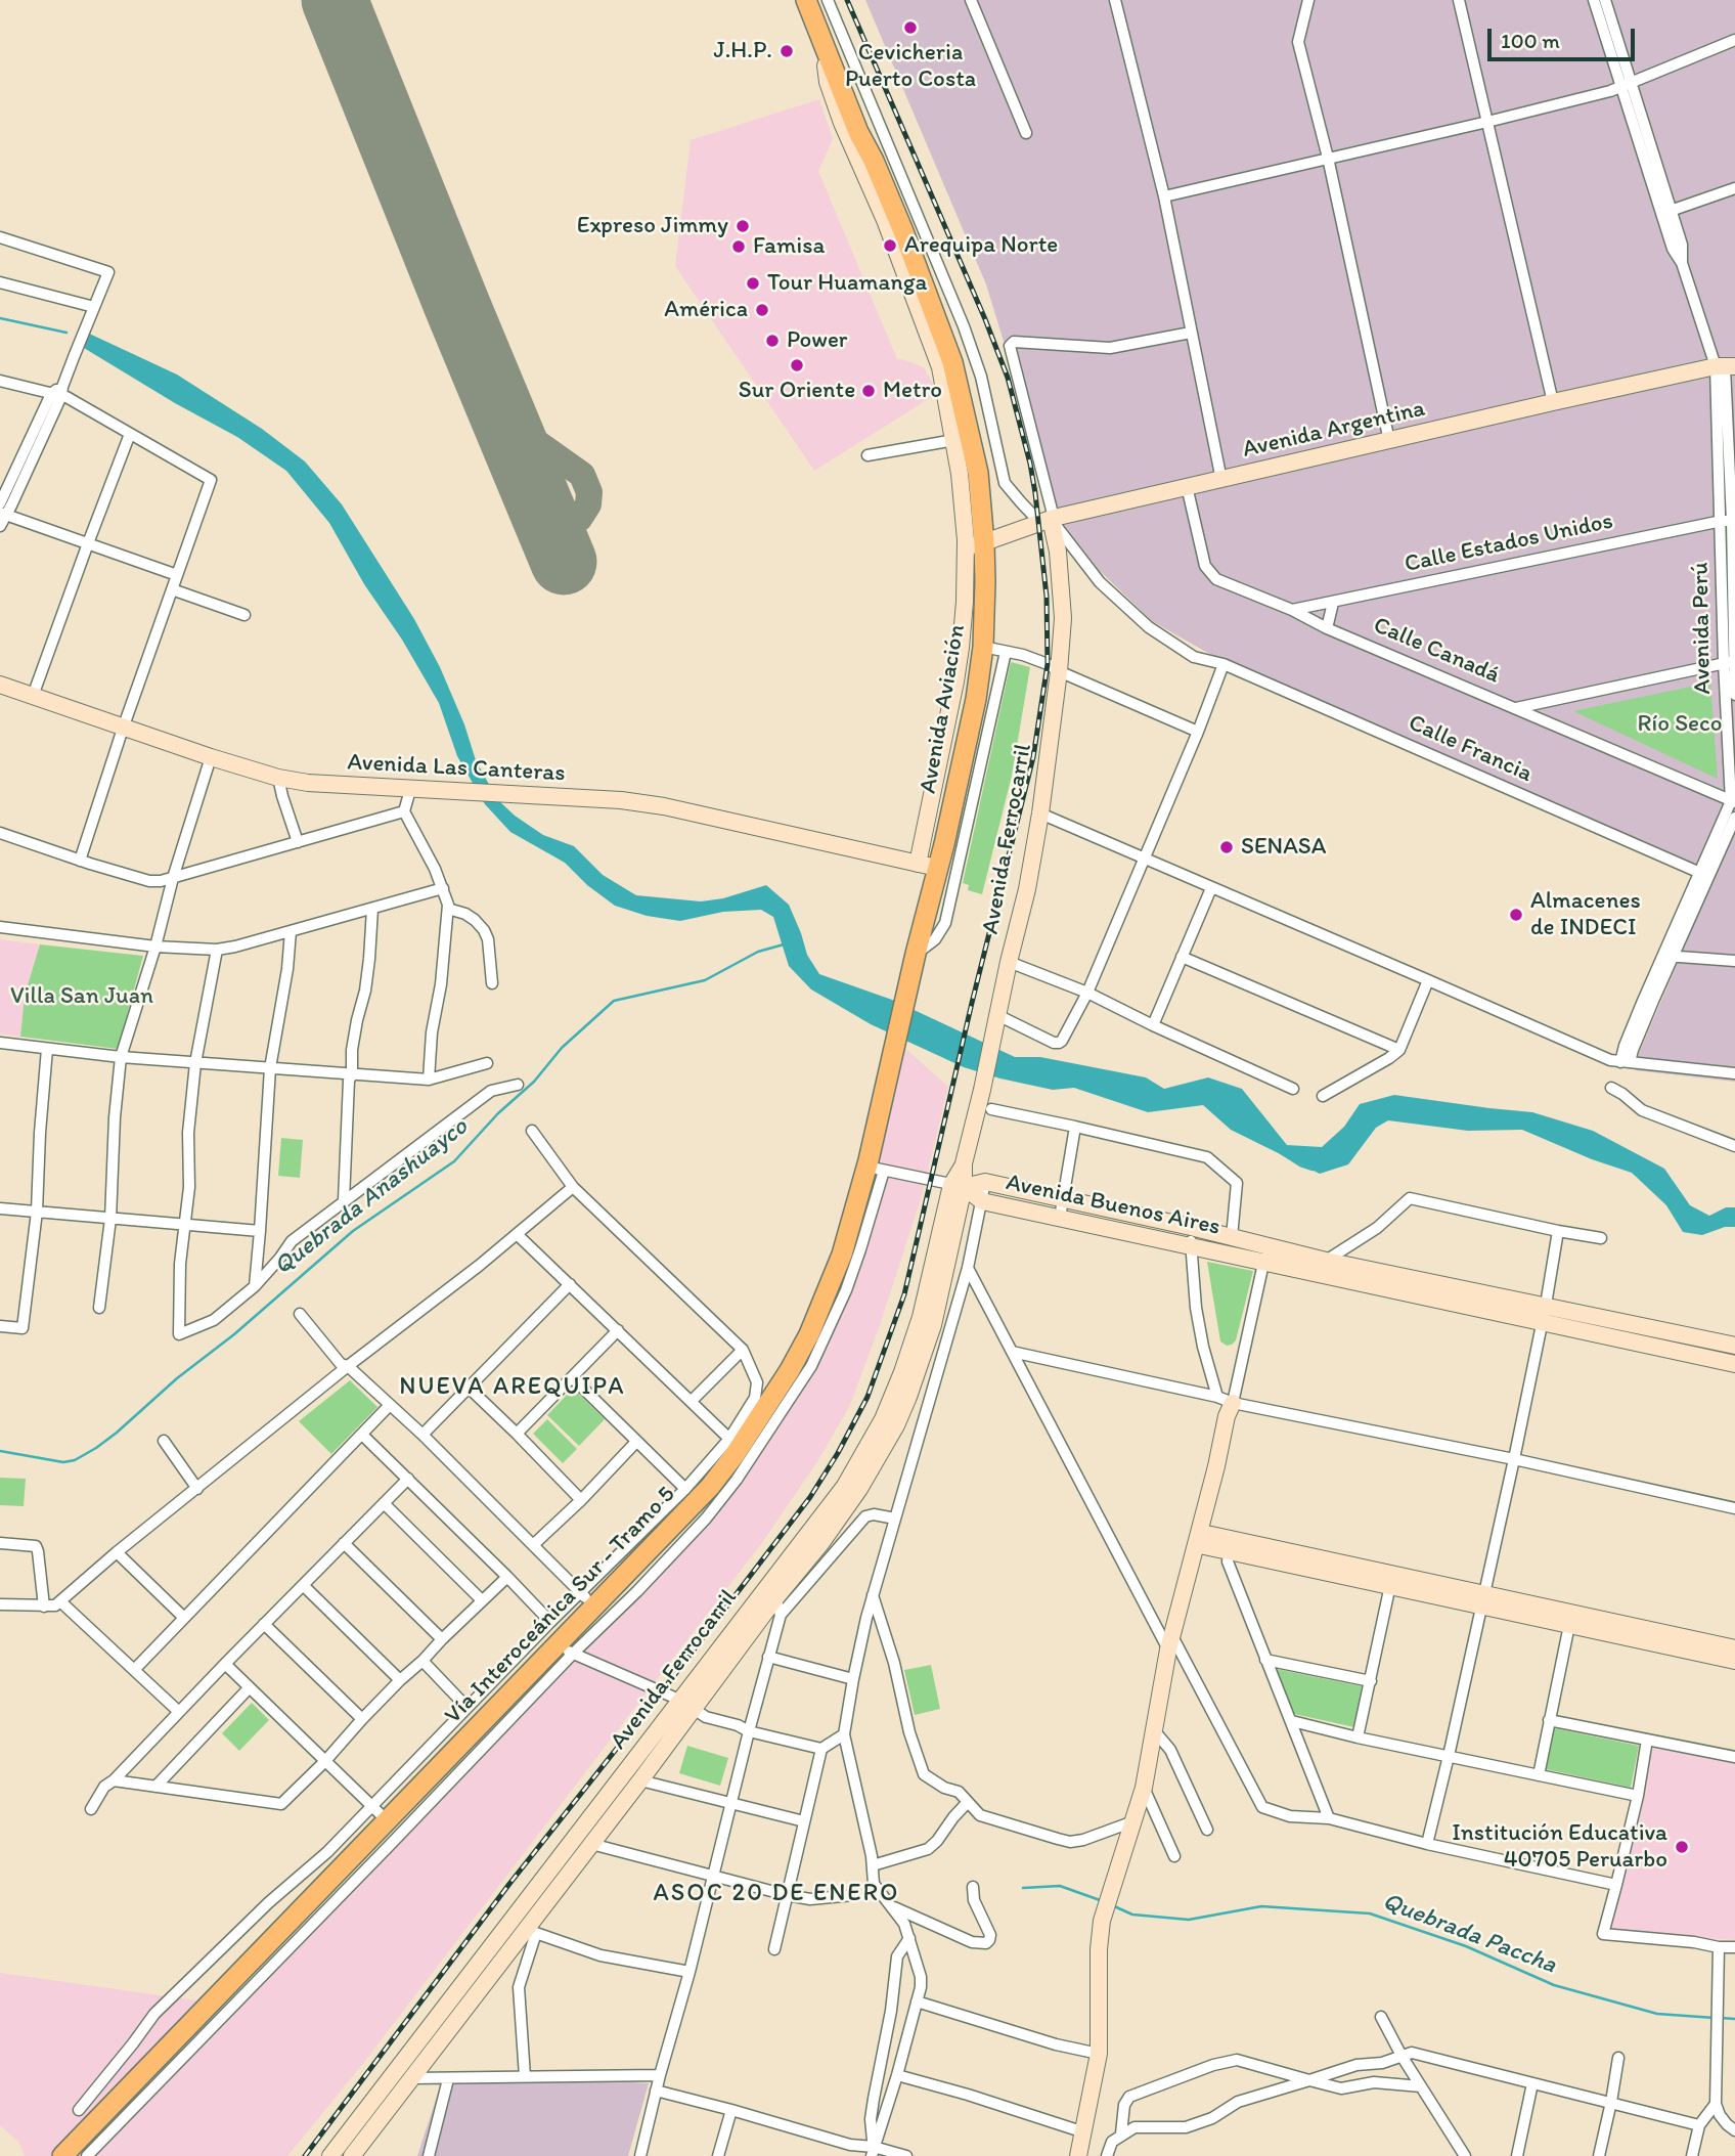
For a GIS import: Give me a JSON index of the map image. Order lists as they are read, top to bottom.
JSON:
{
  "streets": {
    "highway": ["Avenida Aviación", "Vía Interoceánica Sur - Tramo 5"],
    "street": [
      "Avenida Argentina",
      "Calle Estados Unidos",
      "Avenida Perú",
      "Calle Canadá",
      "Calle Francia",
      "Avenida Las Canteras",
      "Avenida Ferrocarril",
      "Avenida Buenos Aires"
    ]
  },
  "crossings": [
    ["Avenida Argentina", "Avenida Perú"],
    ["Avenida Argentina", "Calle Canadá"],
    ["Avenida Argentina", "Avenida Aviación"],
    ["Avenida Argentina", "Avenida Ferrocarril"],
    ["Calle Estados Unidos", "Avenida Perú"],
    ["Calle Estados Unidos", "Calle Canadá"],
    ["Avenida Perú", "Calle Canadá"],
    ["Avenida Perú", "Calle Francia"],
    ["Avenida Aviación", "Avenida Las Canteras"],
    ["Avenida Aviación", "Vía Interoceánica Sur - Tramo 5"],
    ["Avenida Ferrocarril", "Avenida Buenos Aires"]
  ],
  "districts": ["NUEVA AREQUIPA", "ASOC 20 DE ENERO"],
  "water": ["Quebrada Anashuayco", "Quebrada Paccha"],
  "parks": ["Río Seco", "Villa San Juan"],
  "places": [
    "Cevicheria Puerto Costa",
    "J.H.P.",
    "Expreso Jimmy",
    "Arequipa Norte",
    "Famisa",
    "Tour Huamanga",
    "América",
    "Power",
    "Sur Oriente",
    "Metro",
    "SENASA",
    "Almacenes de INDECI",
    "Institución Educativa 40705 Peruarbo"
  ],
  "scale_bar": "100 m"
}
